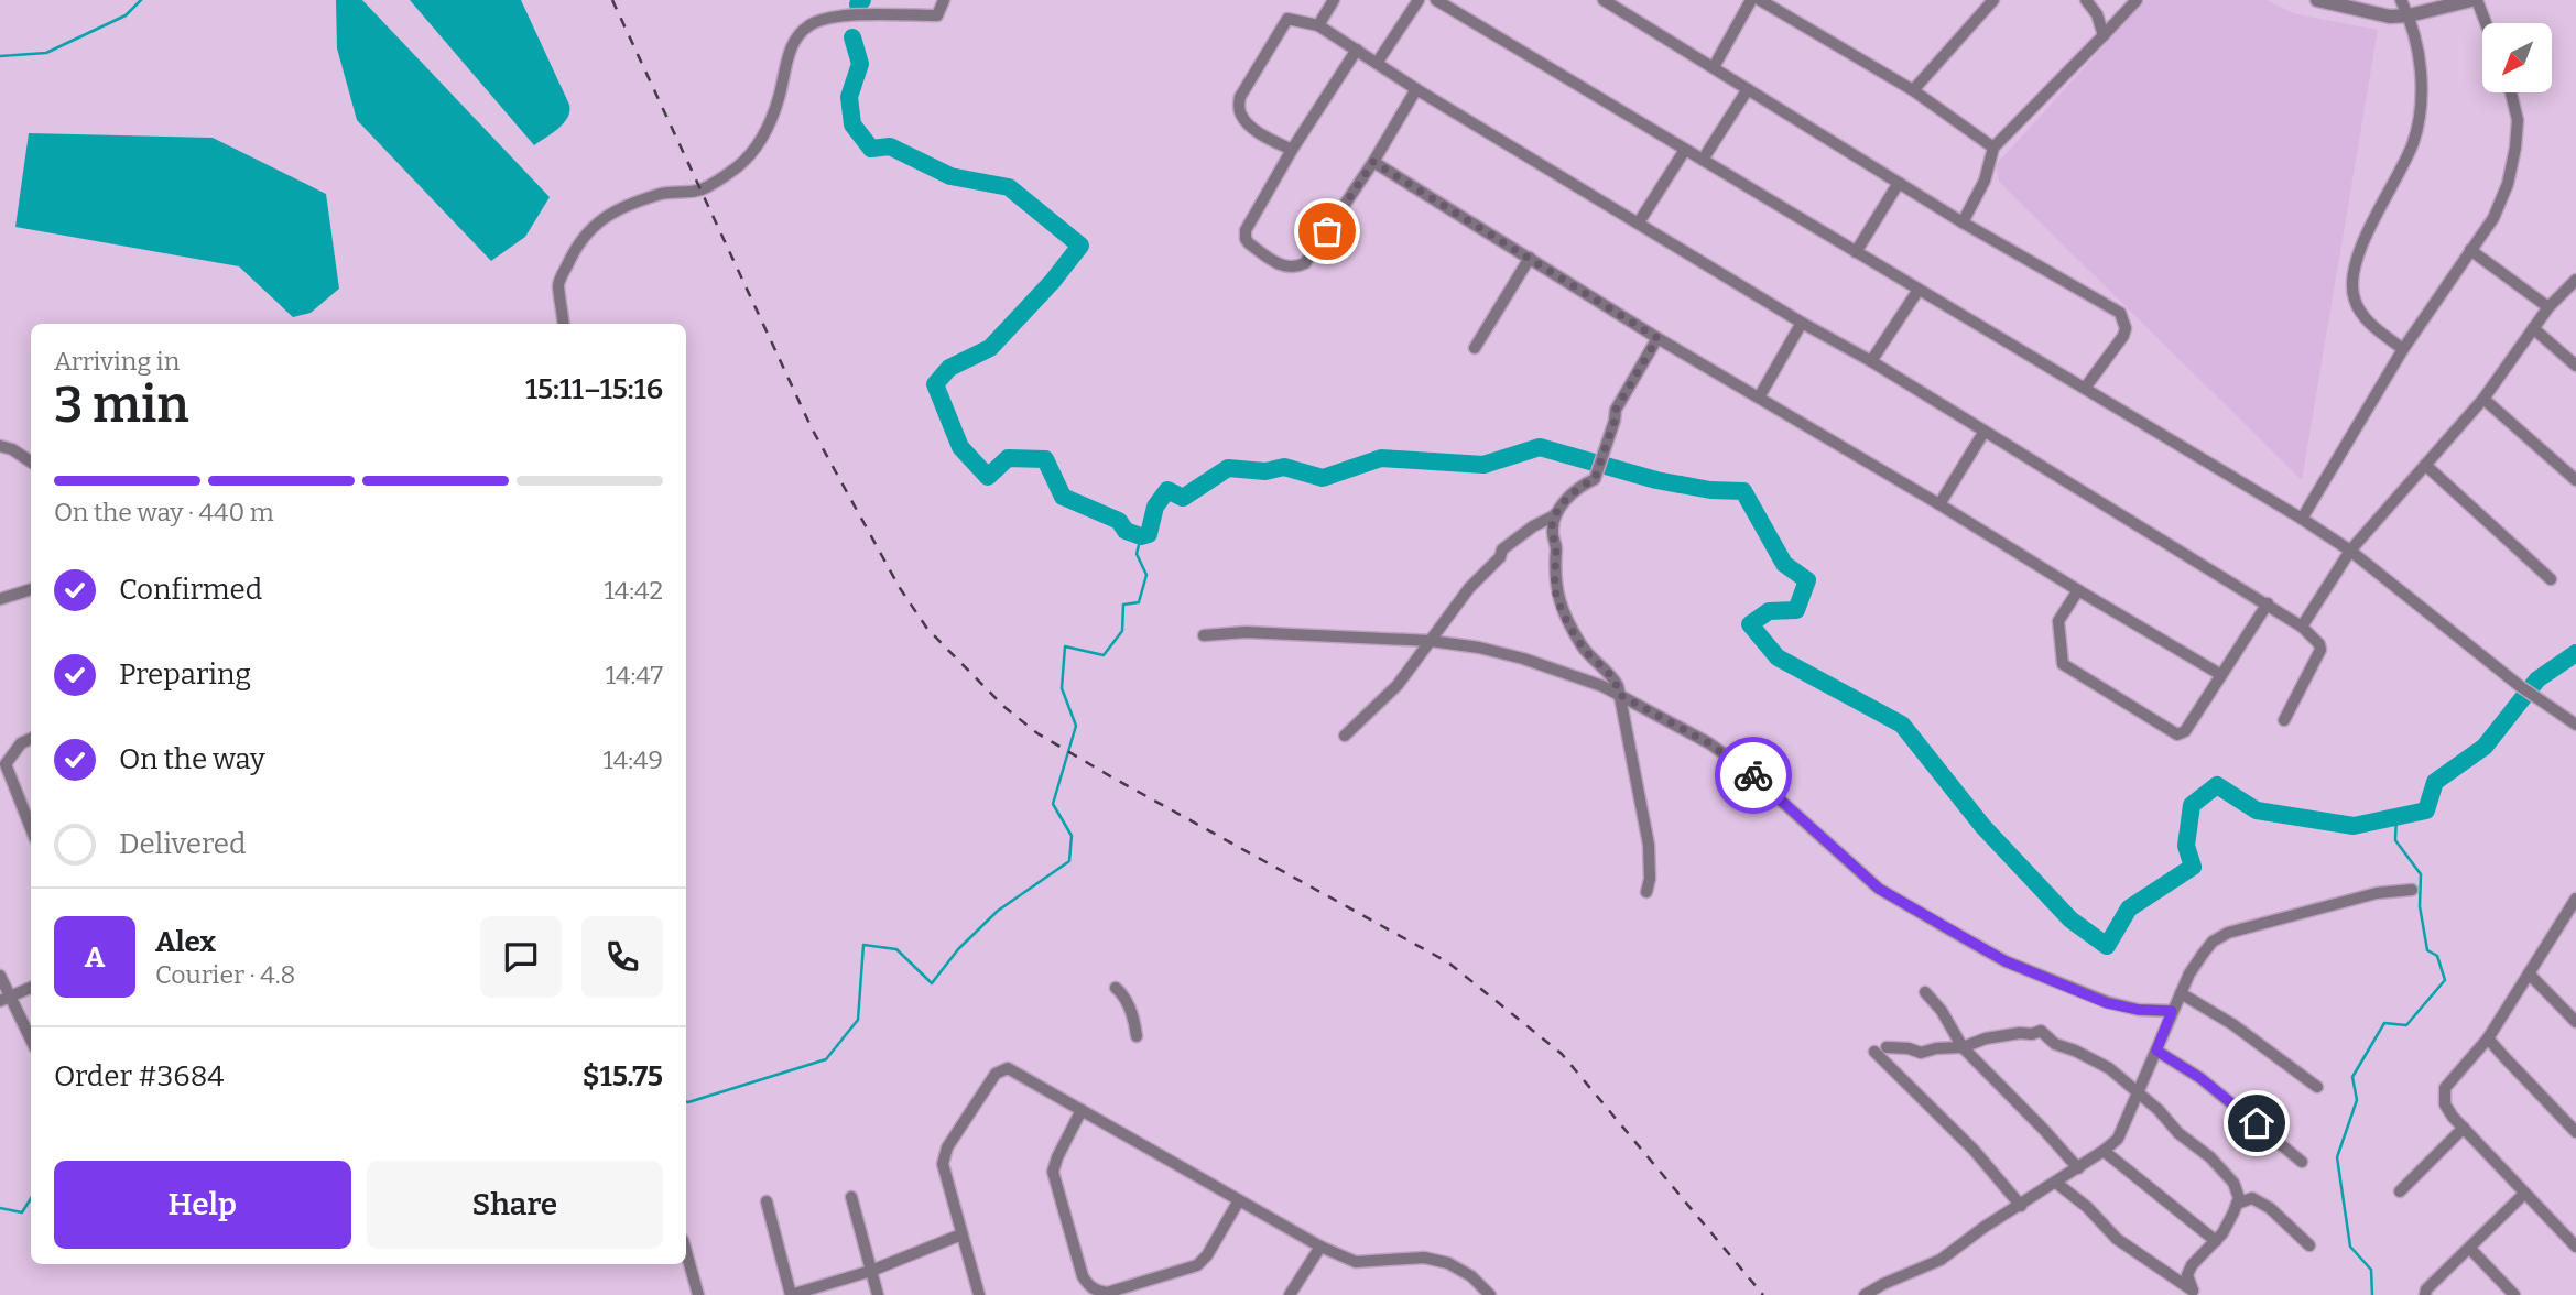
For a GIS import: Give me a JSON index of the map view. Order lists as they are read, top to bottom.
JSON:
{
  "north": "bottom left",
  "page": {
    "heading": ["3 min", "Arriving in", "15:11–15:16"],
    "panel": [
      "Alex",
      "Courier · 4.8",
      "Order #3684",
      "$15.75"
    ],
    "bar": "On the way · 440 m",
    "list": [
      ["Confirmed", "14:42"],
      ["Preparing", "14:47"],
      ["On the way", "14:49"],
      "Delivered"
    ],
    "round": "A",
    "buttons": ["Help", "Share"]
  }
}
